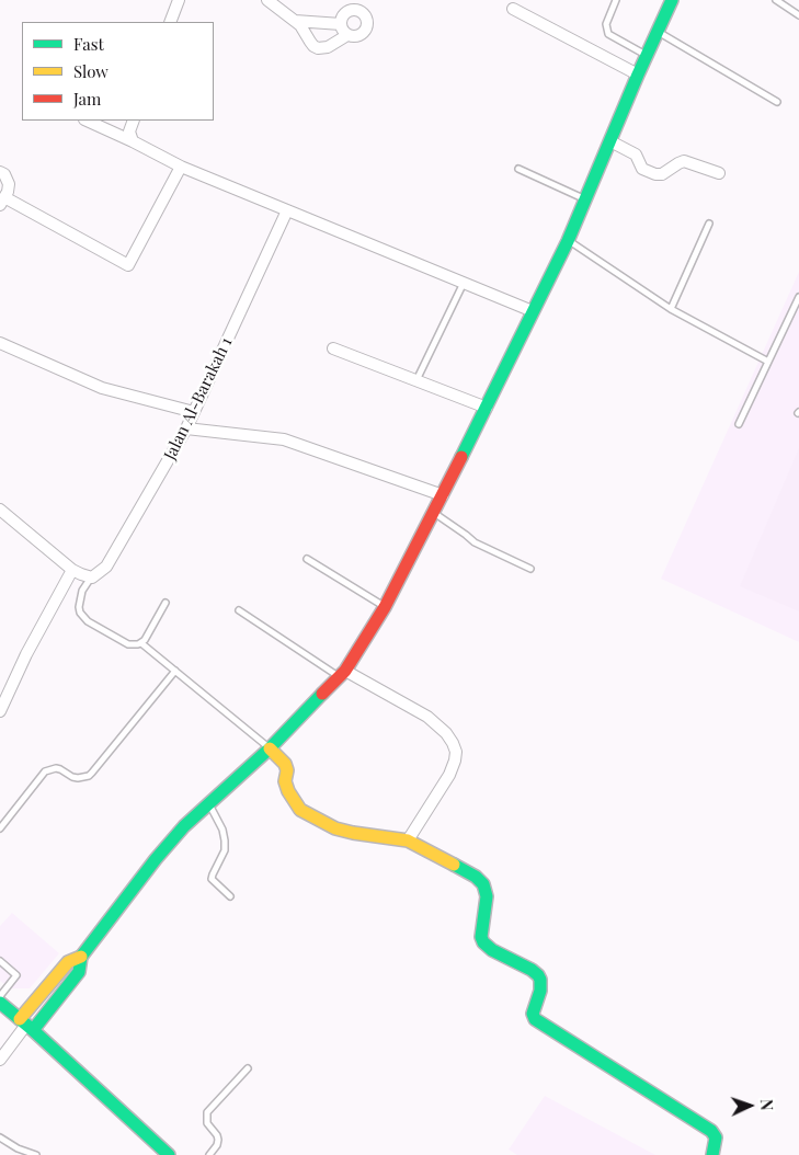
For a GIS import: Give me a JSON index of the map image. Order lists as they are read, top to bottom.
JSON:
{
  "streets": {
    "street": ["Jalan Al-Barakah 1"]
  },
  "legend": ["Fast", "Slow", "Jam"],
  "north": "right"
}
